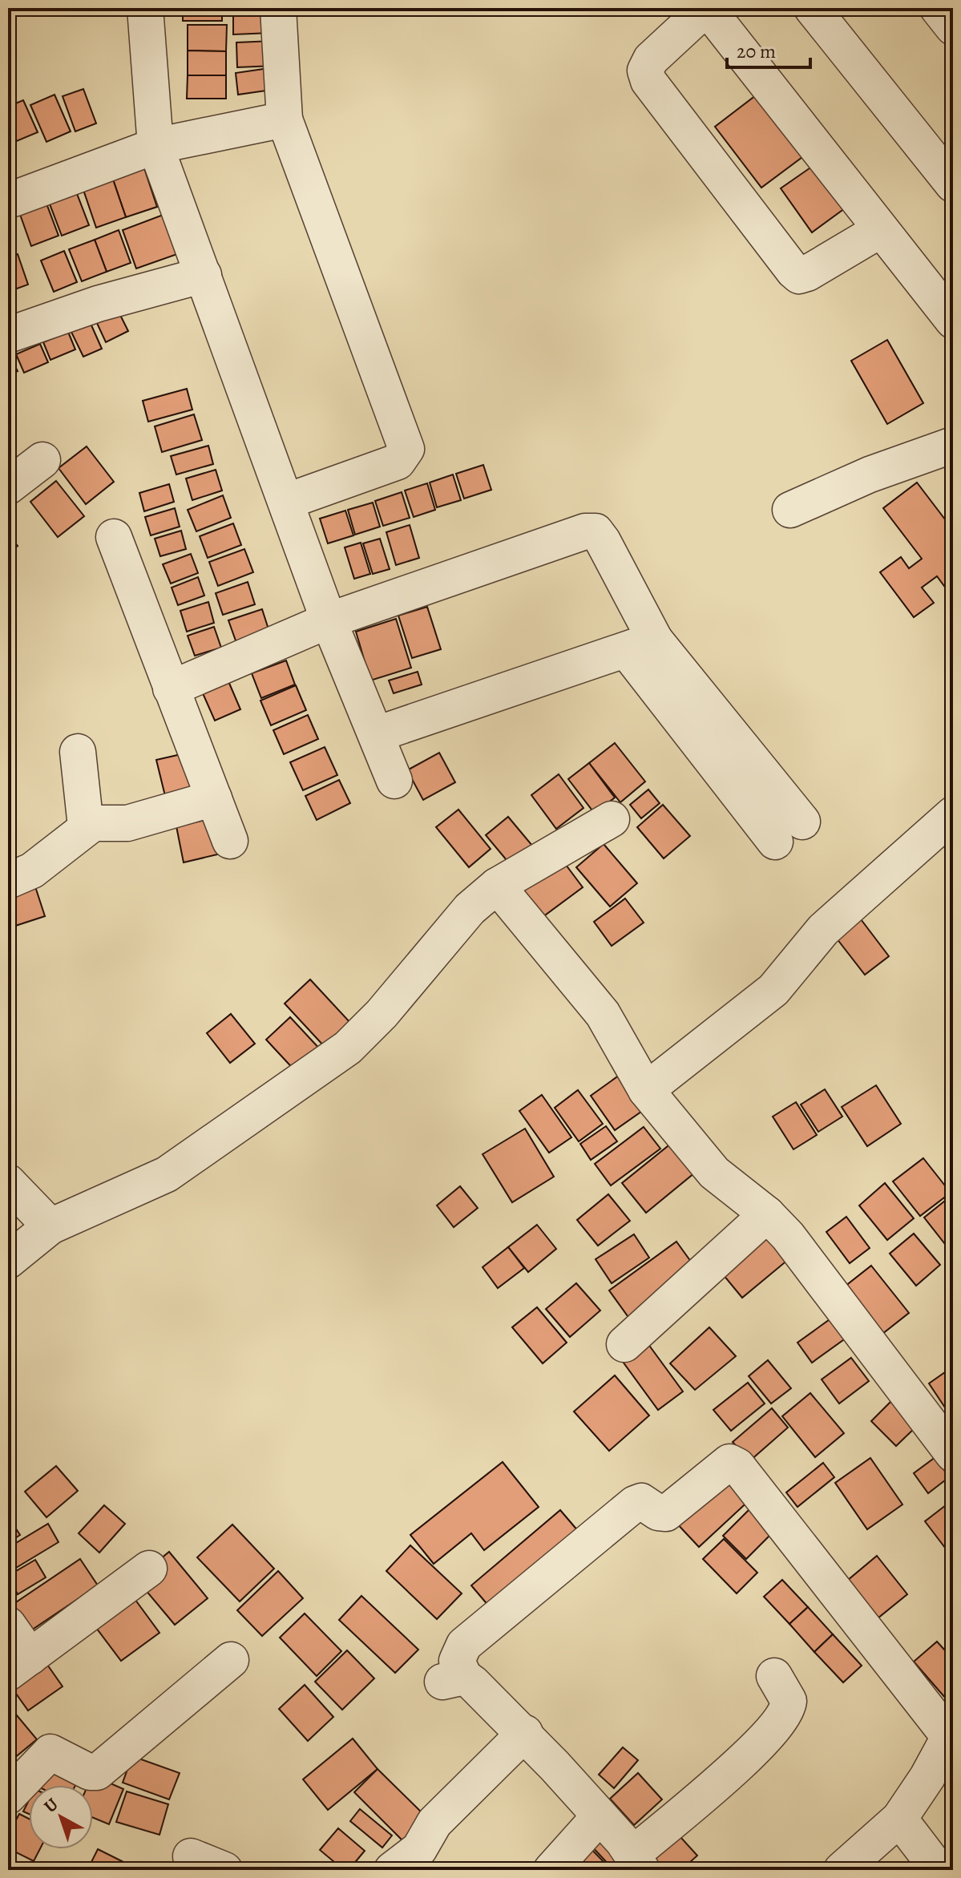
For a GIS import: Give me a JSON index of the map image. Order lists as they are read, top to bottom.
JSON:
{
  "scale_bar": "20 m",
  "north": "top left"
}
